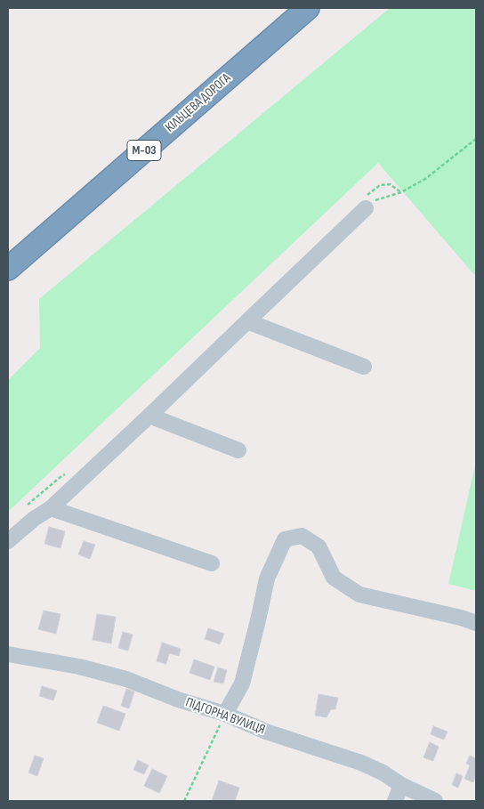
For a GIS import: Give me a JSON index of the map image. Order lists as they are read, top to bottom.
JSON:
{
  "streets": {
    "highway": ["КІЛЬЦЕВА ДОРОГА", "М-03"],
    "street": ["ПІДГОРНА ВУЛИЦЯ"]
  }
}
